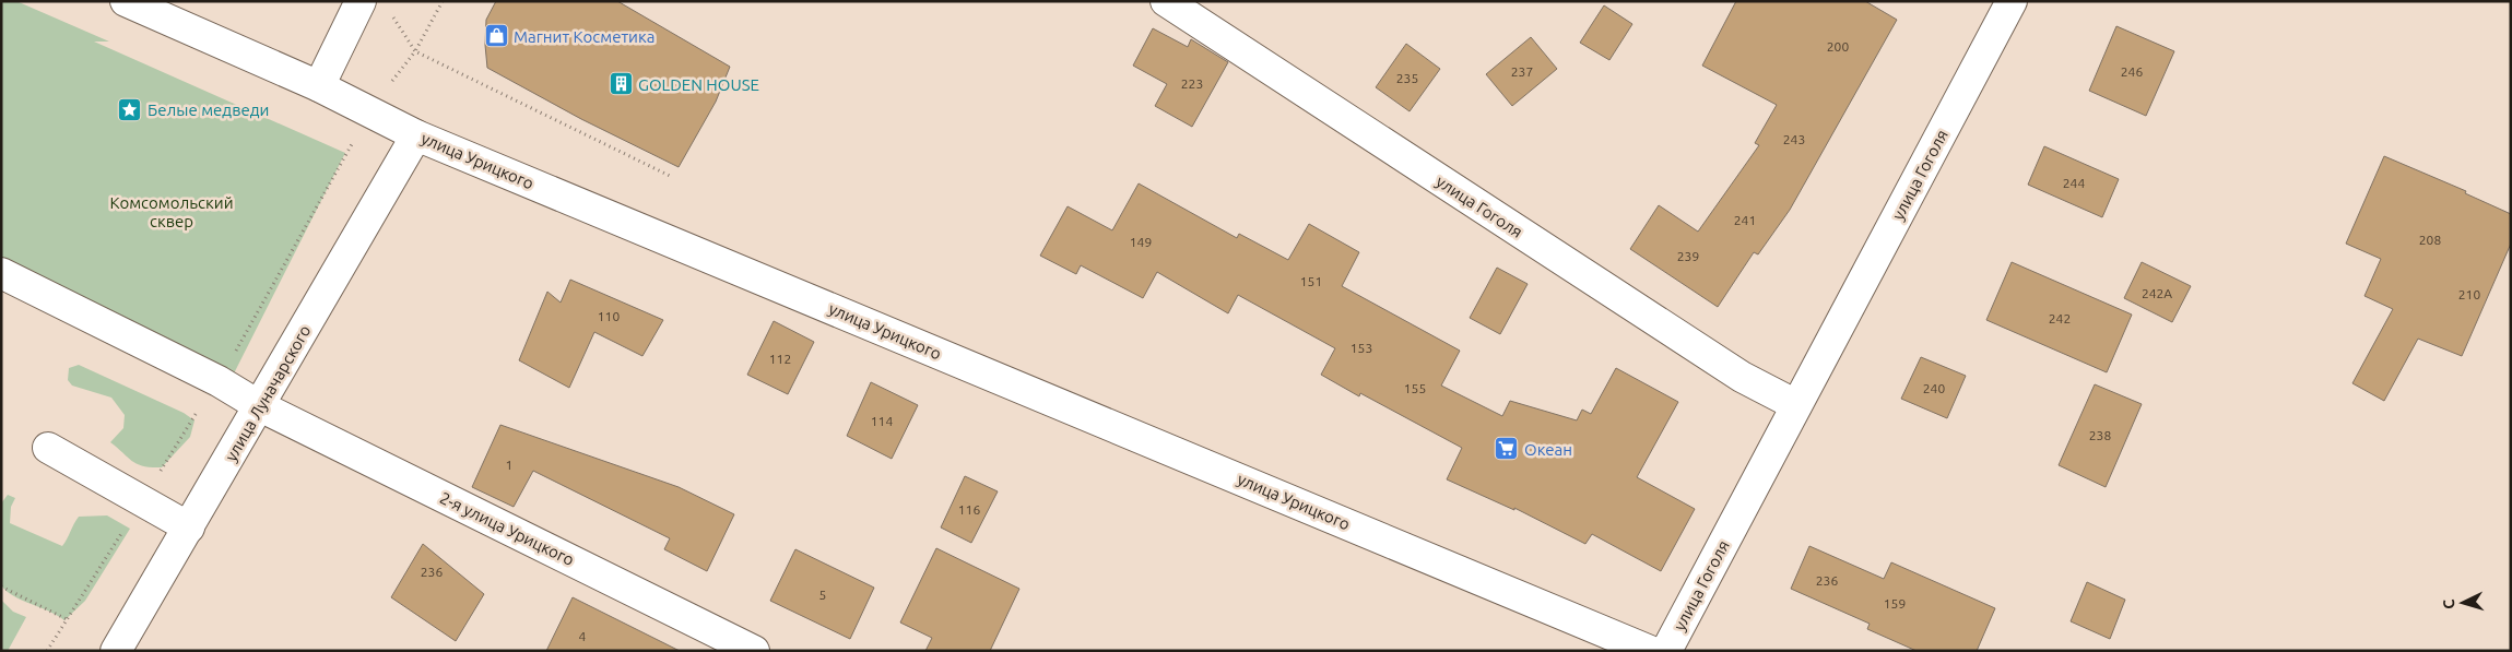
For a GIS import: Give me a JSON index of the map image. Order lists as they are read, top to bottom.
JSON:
{
  "streets": {
    "street": [
      "улица Урицкого",
      "улица Гоголя",
      "улица Луначарского",
      "2-я улица Урицкого"
    ]
  },
  "crossings": [
    ["улица Урицкого", "улица Луначарского"],
    ["улица Луначарского", "2-я улица Урицкого"]
  ],
  "parks": ["Комсомольский сквер"],
  "places": {
    "shop": ["Магнит Косметика"],
    "building": ["GOLDEN HOUSE"],
    "place": ["Белые медведи"],
    "supermarket": ["Океан"]
  },
  "house_numbers": [
    "200",
    "237",
    "246",
    "235",
    "223",
    "243",
    "244",
    "241",
    "208",
    "149",
    "239",
    "151",
    "242А",
    "210",
    "110",
    "242",
    "153",
    "112",
    "155",
    "240",
    "114",
    "238",
    "1",
    "116",
    "236",
    "236",
    "5",
    "159",
    "4"
  ],
  "north": "left"
}
